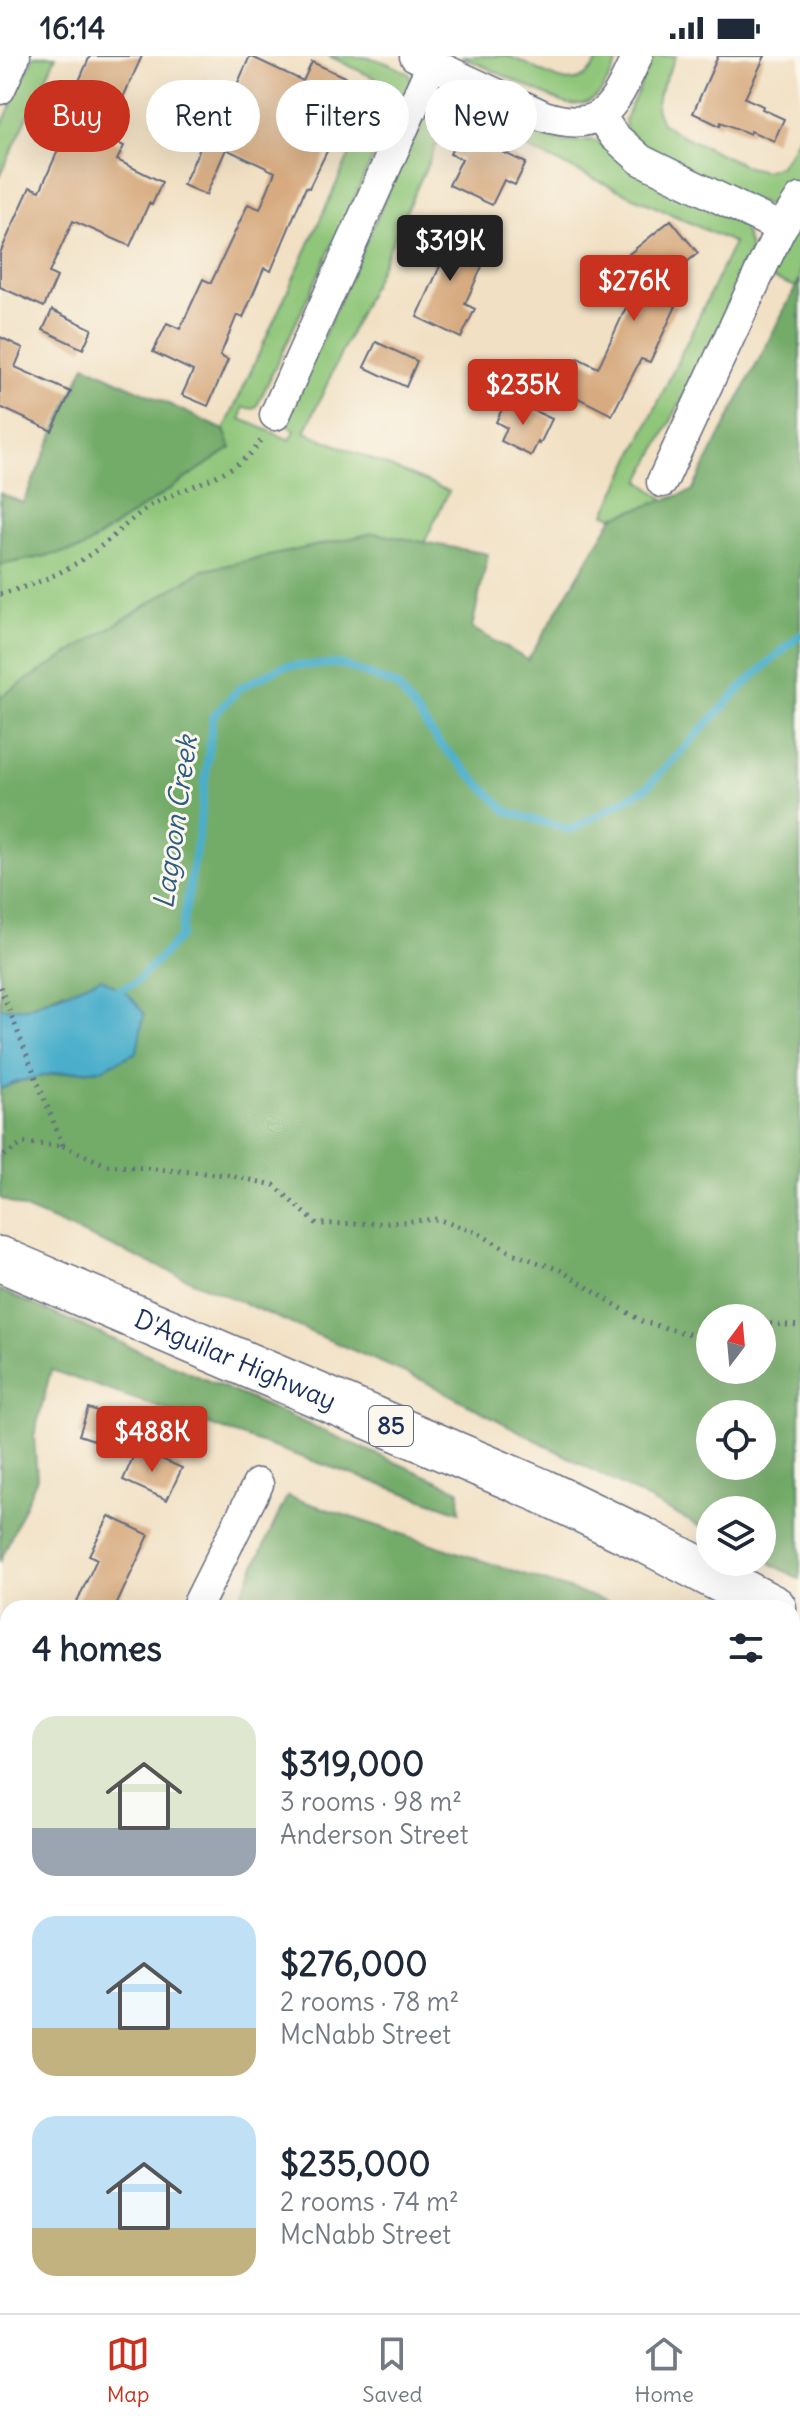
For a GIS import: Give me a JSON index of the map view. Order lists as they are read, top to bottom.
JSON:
{
  "streets": {
    "highway": ["D'Aguilar Highway", "85"]
  },
  "water": ["Lagoon Creek"],
  "north": "top",
  "page": {
    "status": "16:14",
    "chip": [
      "Buy",
      "Rent",
      "Filters",
      "New"
    ],
    "price": [
      "$319K",
      "$276K",
      "$235K",
      "$488K"
    ],
    "heading": "4 homes",
    "list": [
      {
        "name": "$319,000",
        "note": "3 rooms · 98 m² · Anderson Street"
      },
      {
        "name": "$276,000",
        "note": "2 rooms · 78 m² · McNabb Street"
      },
      {
        "name": "$235,000",
        "note": "2 rooms · 74 m² · McNabb Street"
      }
    ],
    "tabs": ["Map", "Saved", "Home"]
  }
}
